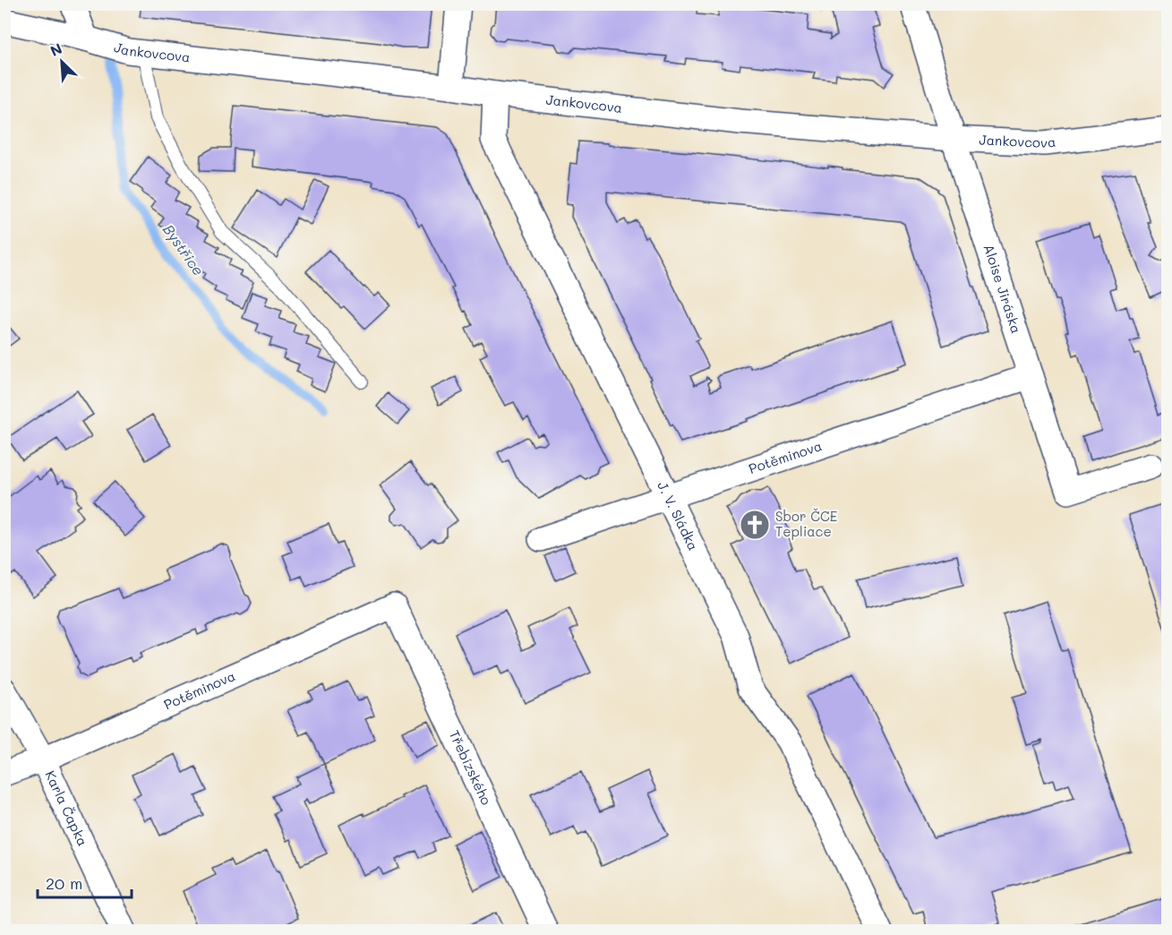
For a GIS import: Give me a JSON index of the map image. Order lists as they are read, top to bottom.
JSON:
{
  "streets": {
    "street": [
      "Jankovcova",
      "Aloise Jiráska",
      "Potěminova",
      "J. V. Sládka",
      "Třebízského",
      "Karla Čapka"
    ]
  },
  "crossings": [
    ["Jankovcova", "Aloise Jiráska"],
    ["Jankovcova", "J. V. Sládka"],
    ["Aloise Jiráska", "Potěminova"],
    ["Potěminova", "J. V. Sládka"],
    ["Potěminova", "Třebízského"],
    ["Potěminova", "Karla Čapka"]
  ],
  "water": ["Bystřice"],
  "places": {
    "church": ["Sbor ČCE Tepliace"]
  },
  "scale_bar": "20 m",
  "north": "top left"
}
